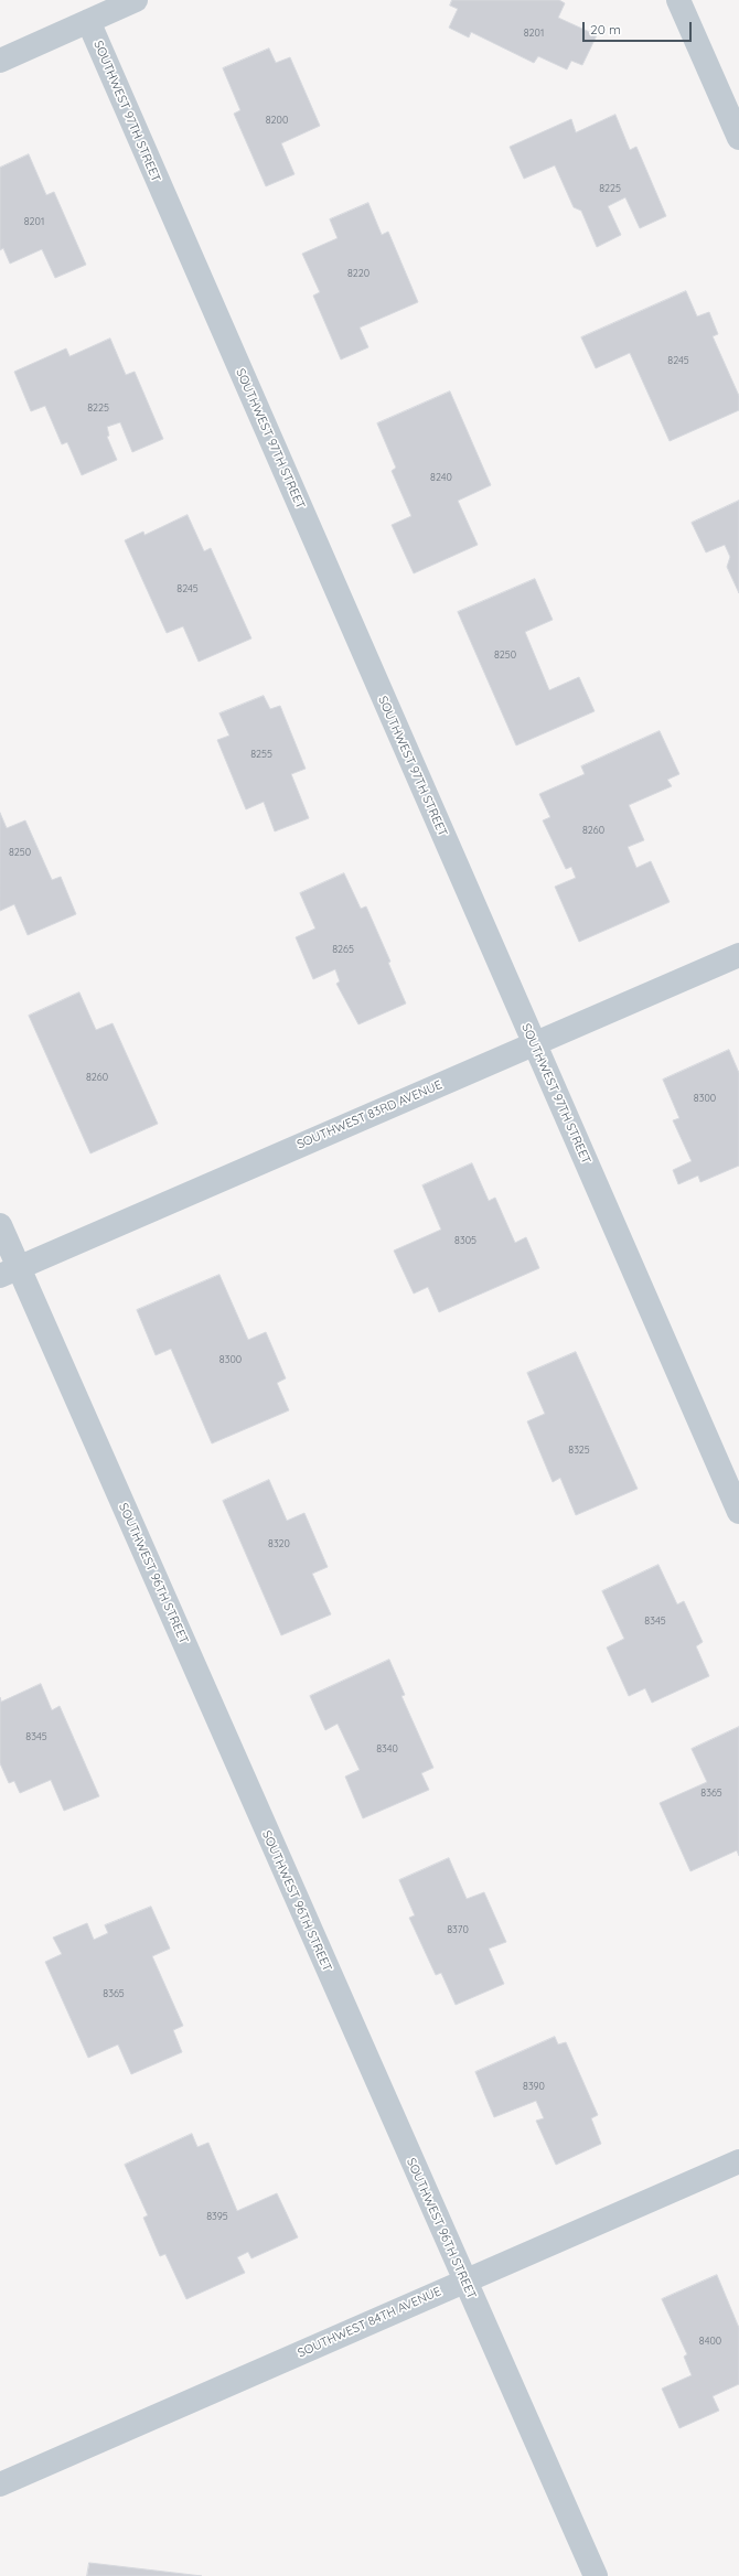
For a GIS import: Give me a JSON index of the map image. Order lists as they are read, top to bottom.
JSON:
{
  "streets": {
    "street": [
      "SOUTHWEST 97TH STREET",
      "SOUTHWEST 83RD AVENUE",
      "SOUTHWEST 96TH STREET",
      "SOUTHWEST 84TH AVENUE"
    ]
  },
  "crossings": [
    ["SOUTHWEST 97TH STREET", "SOUTHWEST 83RD AVENUE"],
    ["SOUTHWEST 83RD AVENUE", "SOUTHWEST 96TH STREET"],
    ["SOUTHWEST 96TH STREET", "SOUTHWEST 84TH AVENUE"]
  ],
  "house_numbers": [
    "8201",
    "8200",
    "8225",
    "8201",
    "8220",
    "8245",
    "8225",
    "8240",
    "8245",
    "8250",
    "8255",
    "8260",
    "8250",
    "8265",
    "8260",
    "8300",
    "8305",
    "8300",
    "8325",
    "8320",
    "8345",
    "8345",
    "8340",
    "8365",
    "8370",
    "8365",
    "8390",
    "8395",
    "8400"
  ],
  "scale_bar": "20 m"
}
